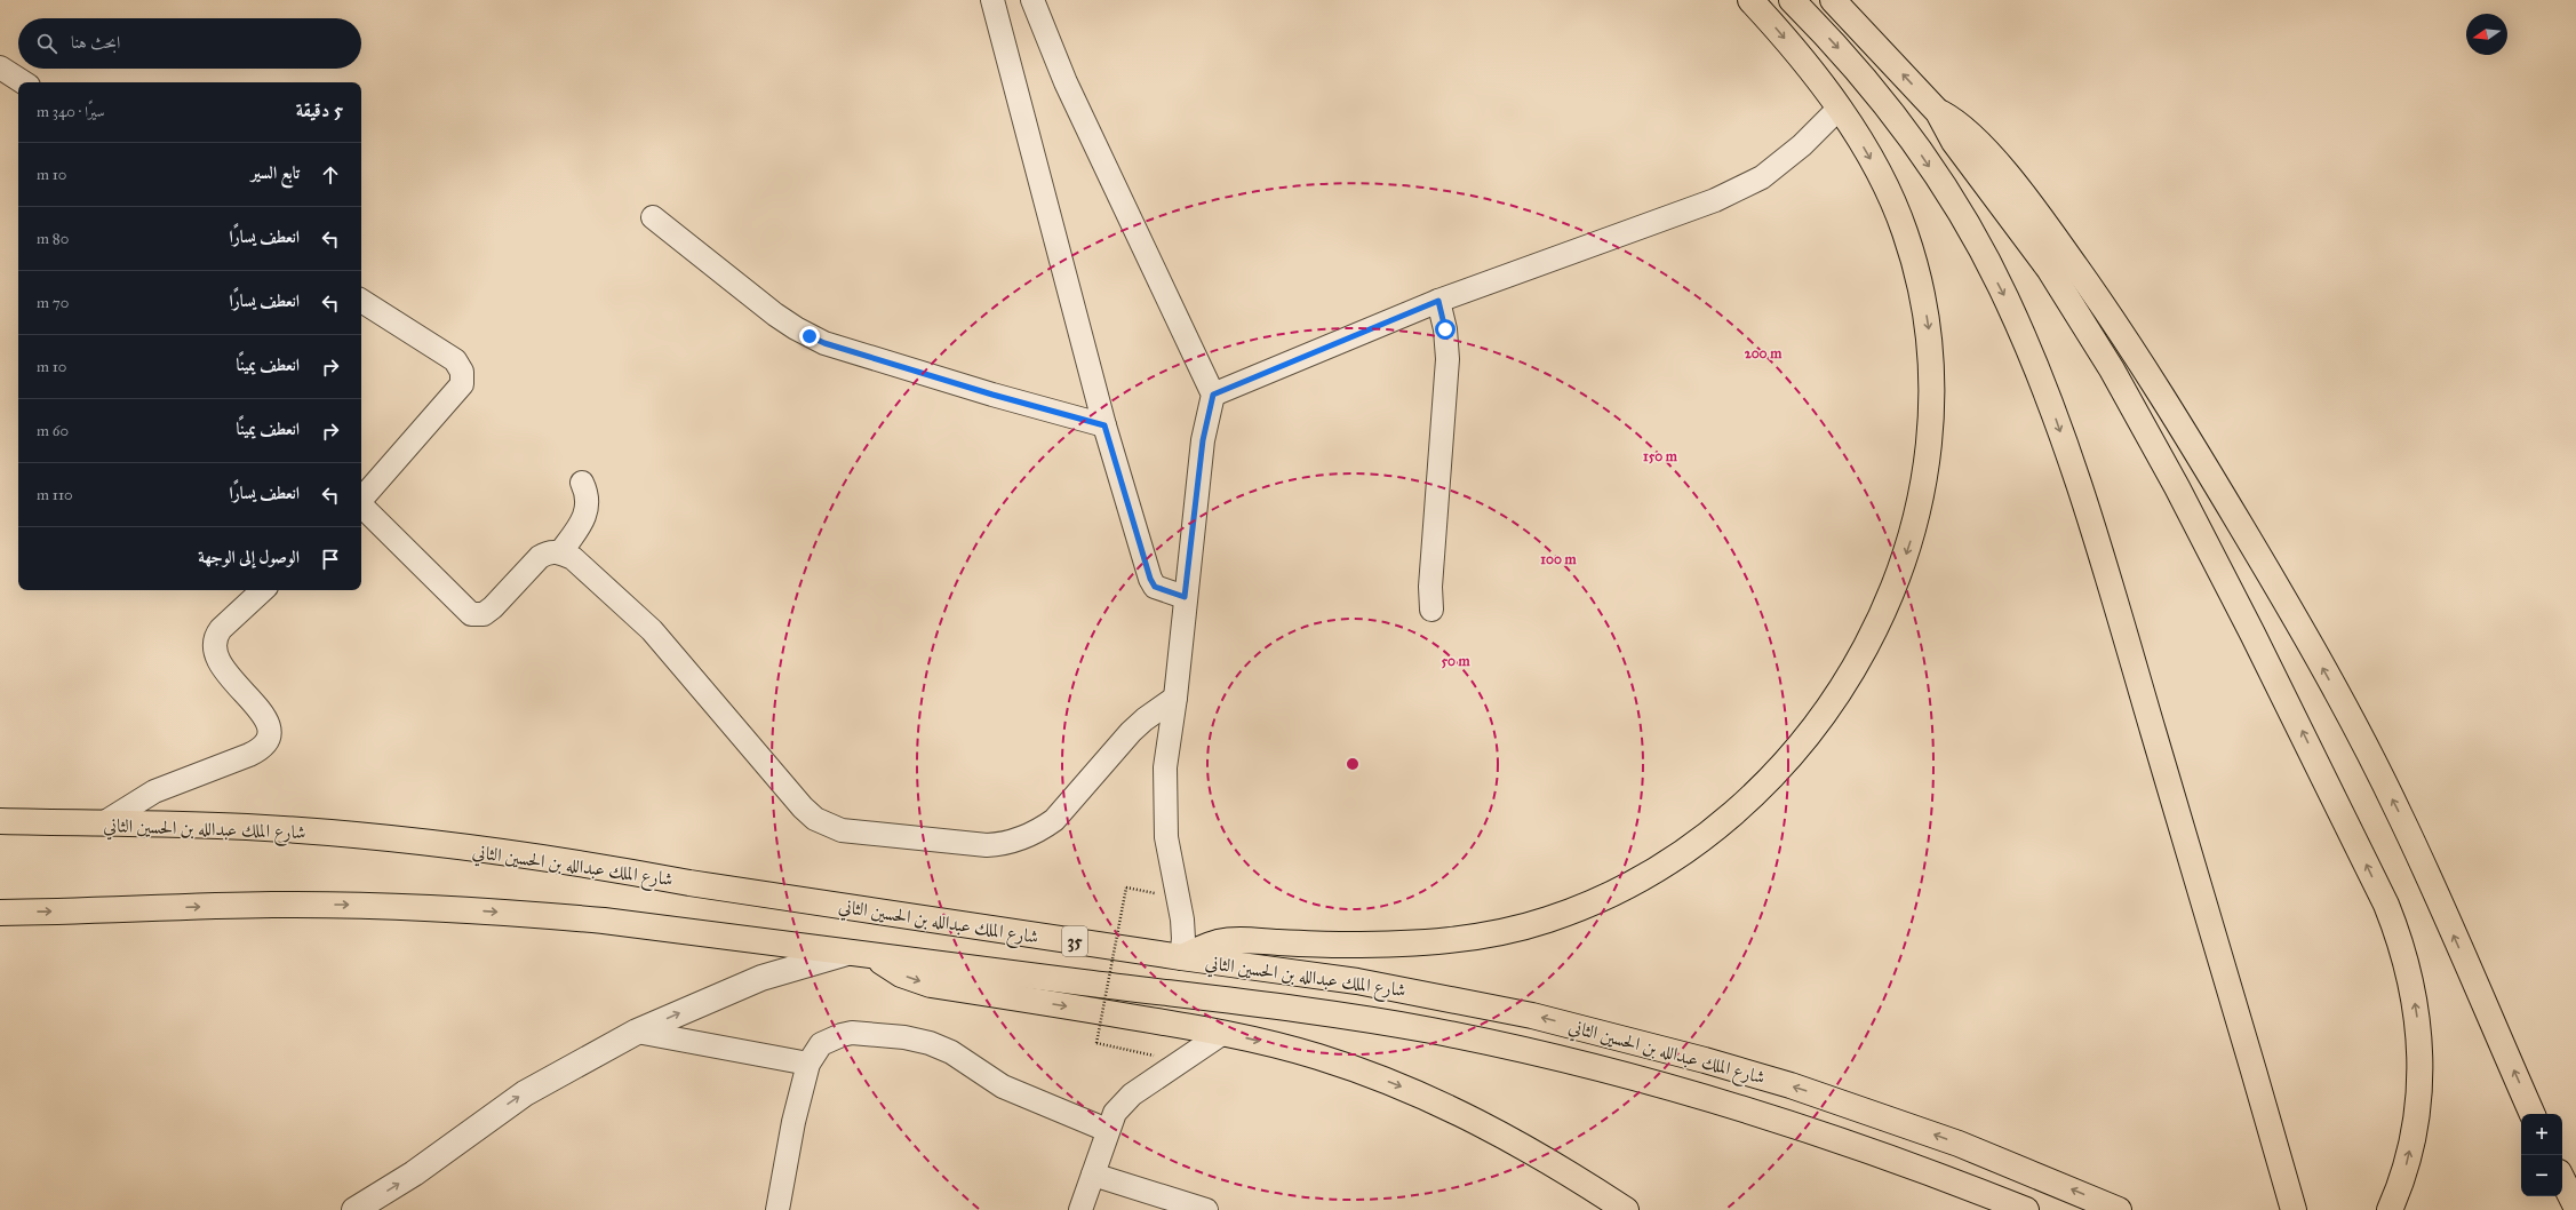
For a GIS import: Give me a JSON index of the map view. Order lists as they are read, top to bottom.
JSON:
{
  "streets": {
    "highway": ["شارع الملك عبدالله بن الحسين الثاني", "35"]
  },
  "north": "left",
  "page": {
    "search": "ابحث هنا",
    "heading": ["5 دقيقة", "سيرًا · 340 m"],
    "list": [
      ["تابع السير", "10 m"],
      ["انعطف يسارًا", "80 m"],
      ["انعطف يسارًا", "70 m"],
      ["انعطف يمينًا", "10 m"],
      ["انعطف يمينًا", "60 m"],
      ["انعطف يسارًا", "110 m"],
      "الوصول إلى الوجهة"
    ],
    "map_buttons": ["+", "−"]
  },
  "rings": [
    "200 m",
    "150 m",
    "100 m",
    "50 m"
  ]
}
